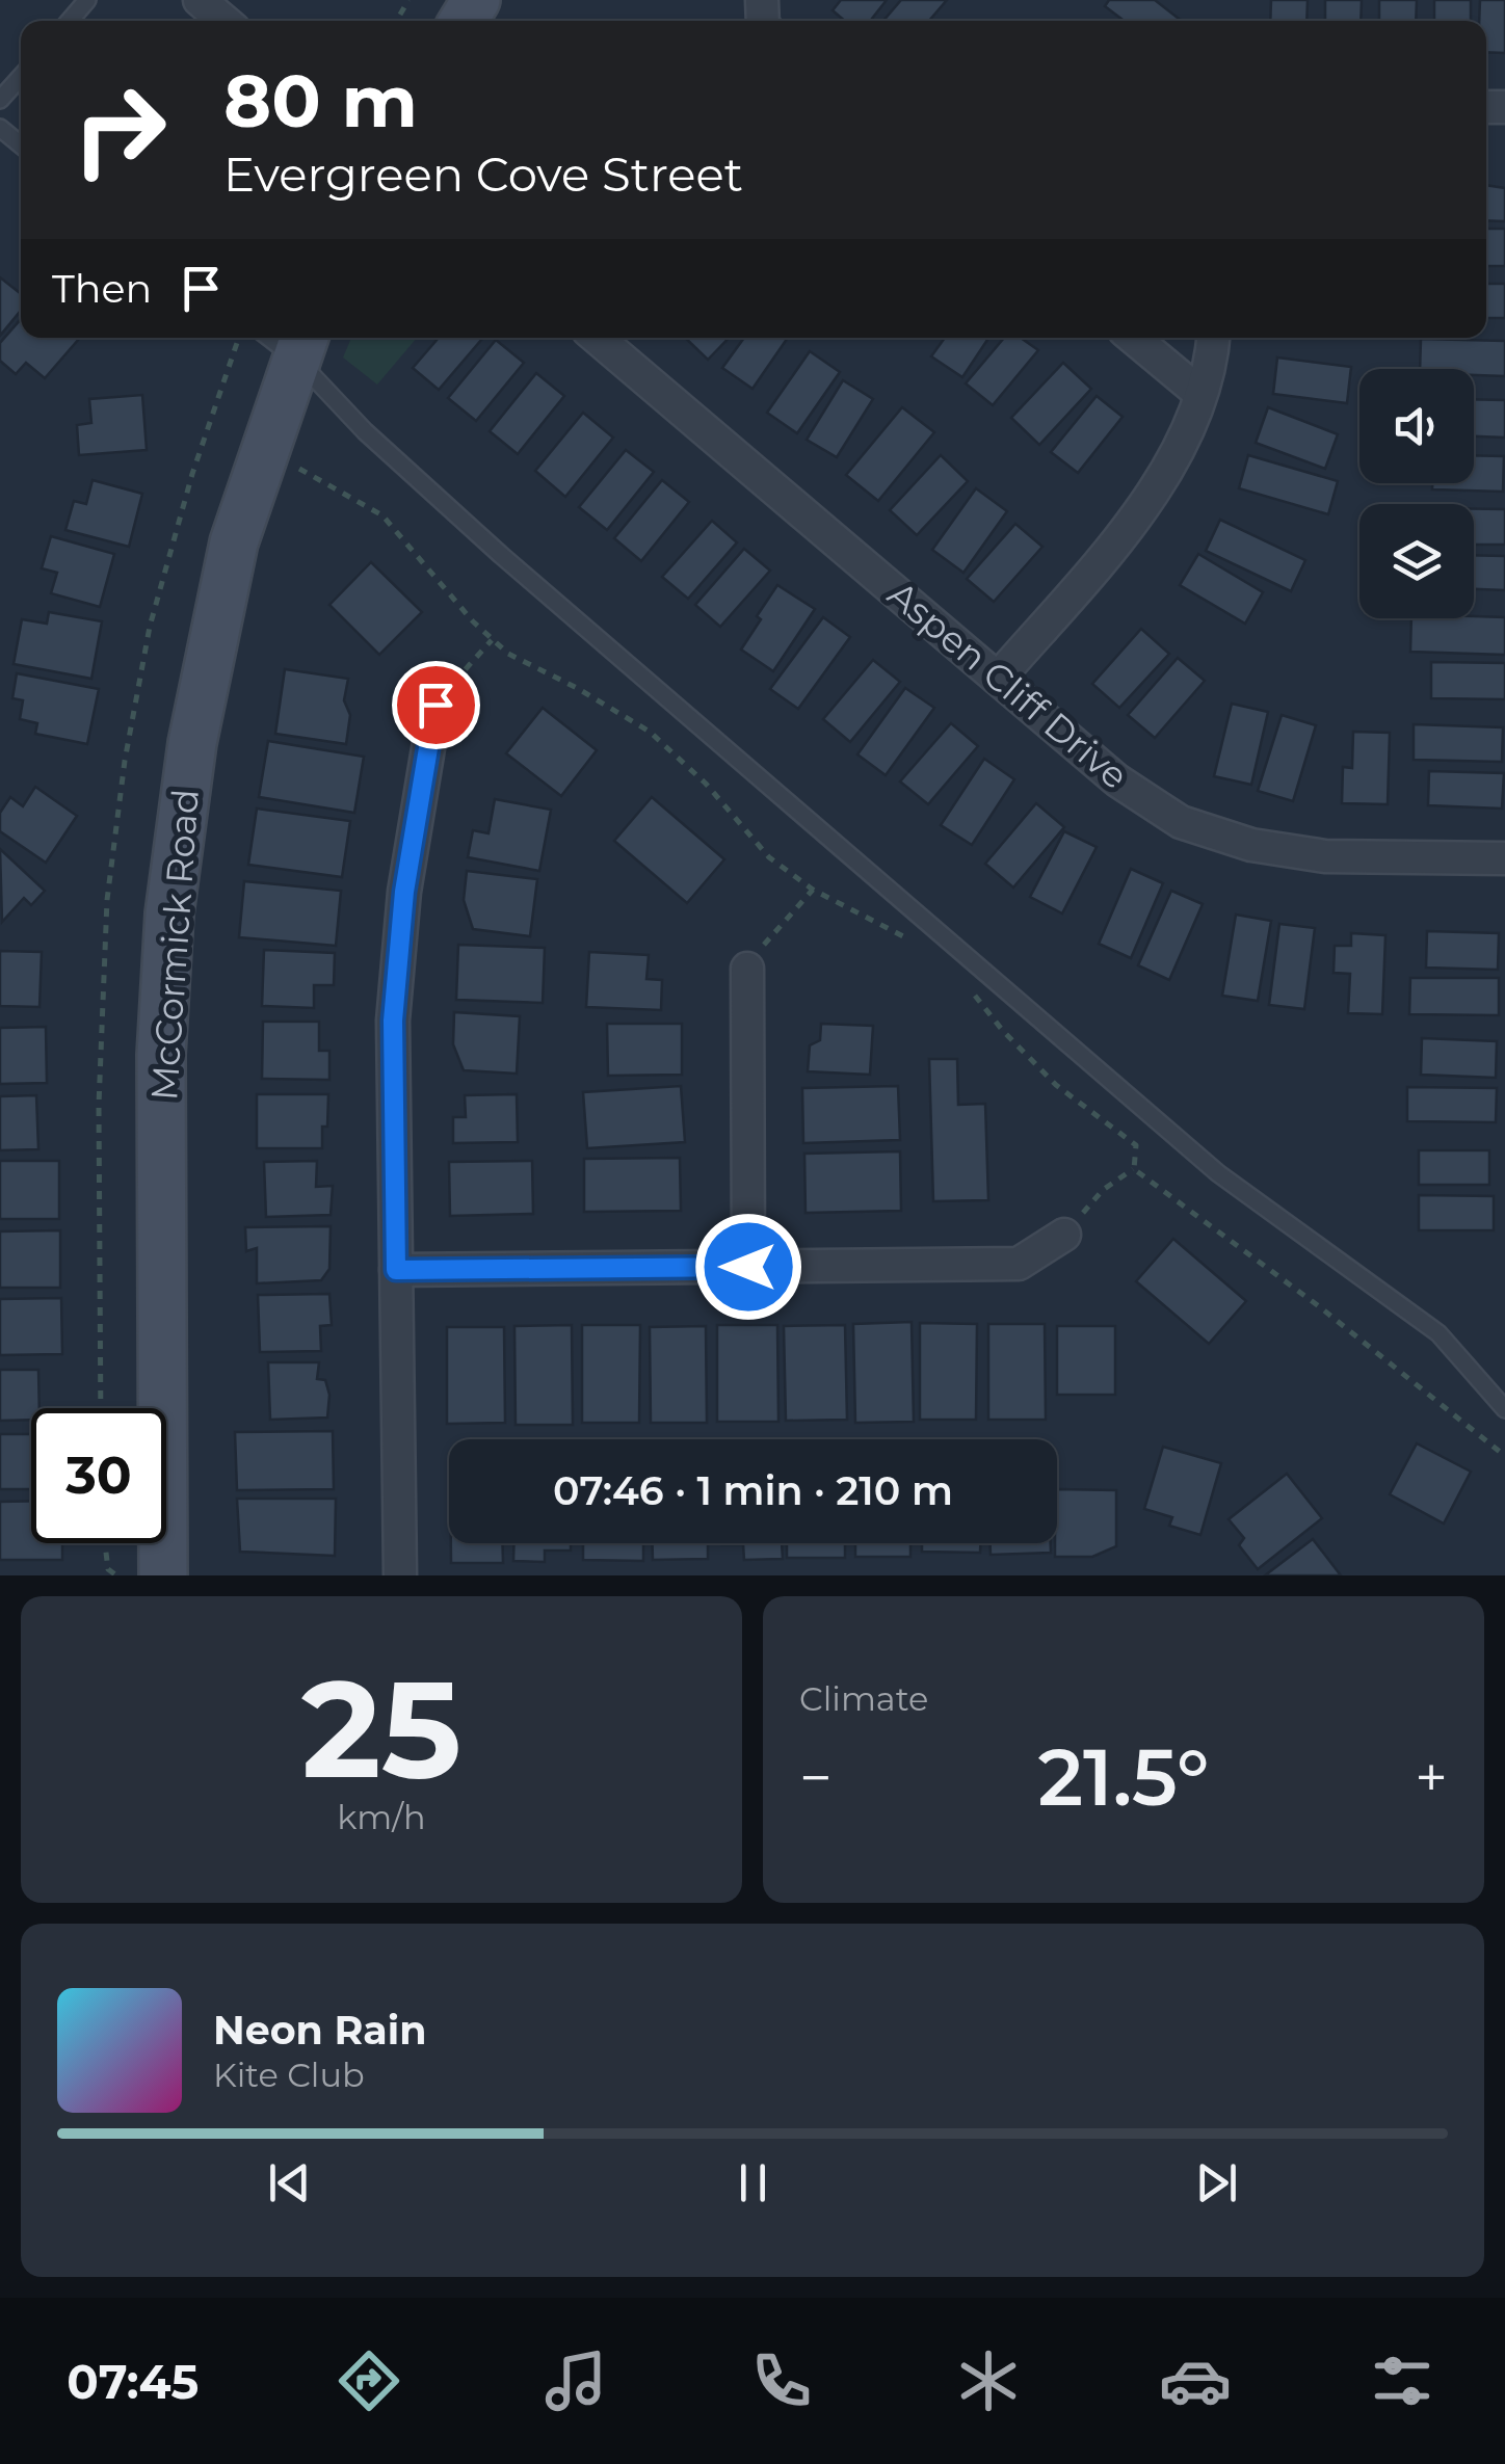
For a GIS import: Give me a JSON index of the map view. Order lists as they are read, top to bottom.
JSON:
{
  "streets": {
    "street": ["Aspen Cliff Drive", "McCormick Road"]
  },
  "page": {
    "turn": ["80 m", "Evergreen Cove Street"],
    "then": "Then",
    "limit": "30",
    "trip": "07:46 · 1 min · 210 m",
    "tile": [
      ["25", "km/h"],
      "Climate"
    ],
    "heat": ["−", "21.5°", "+"],
    "song": ["Neon Rain", "Kite Club"],
    "tabs": "07:45"
  }
}
